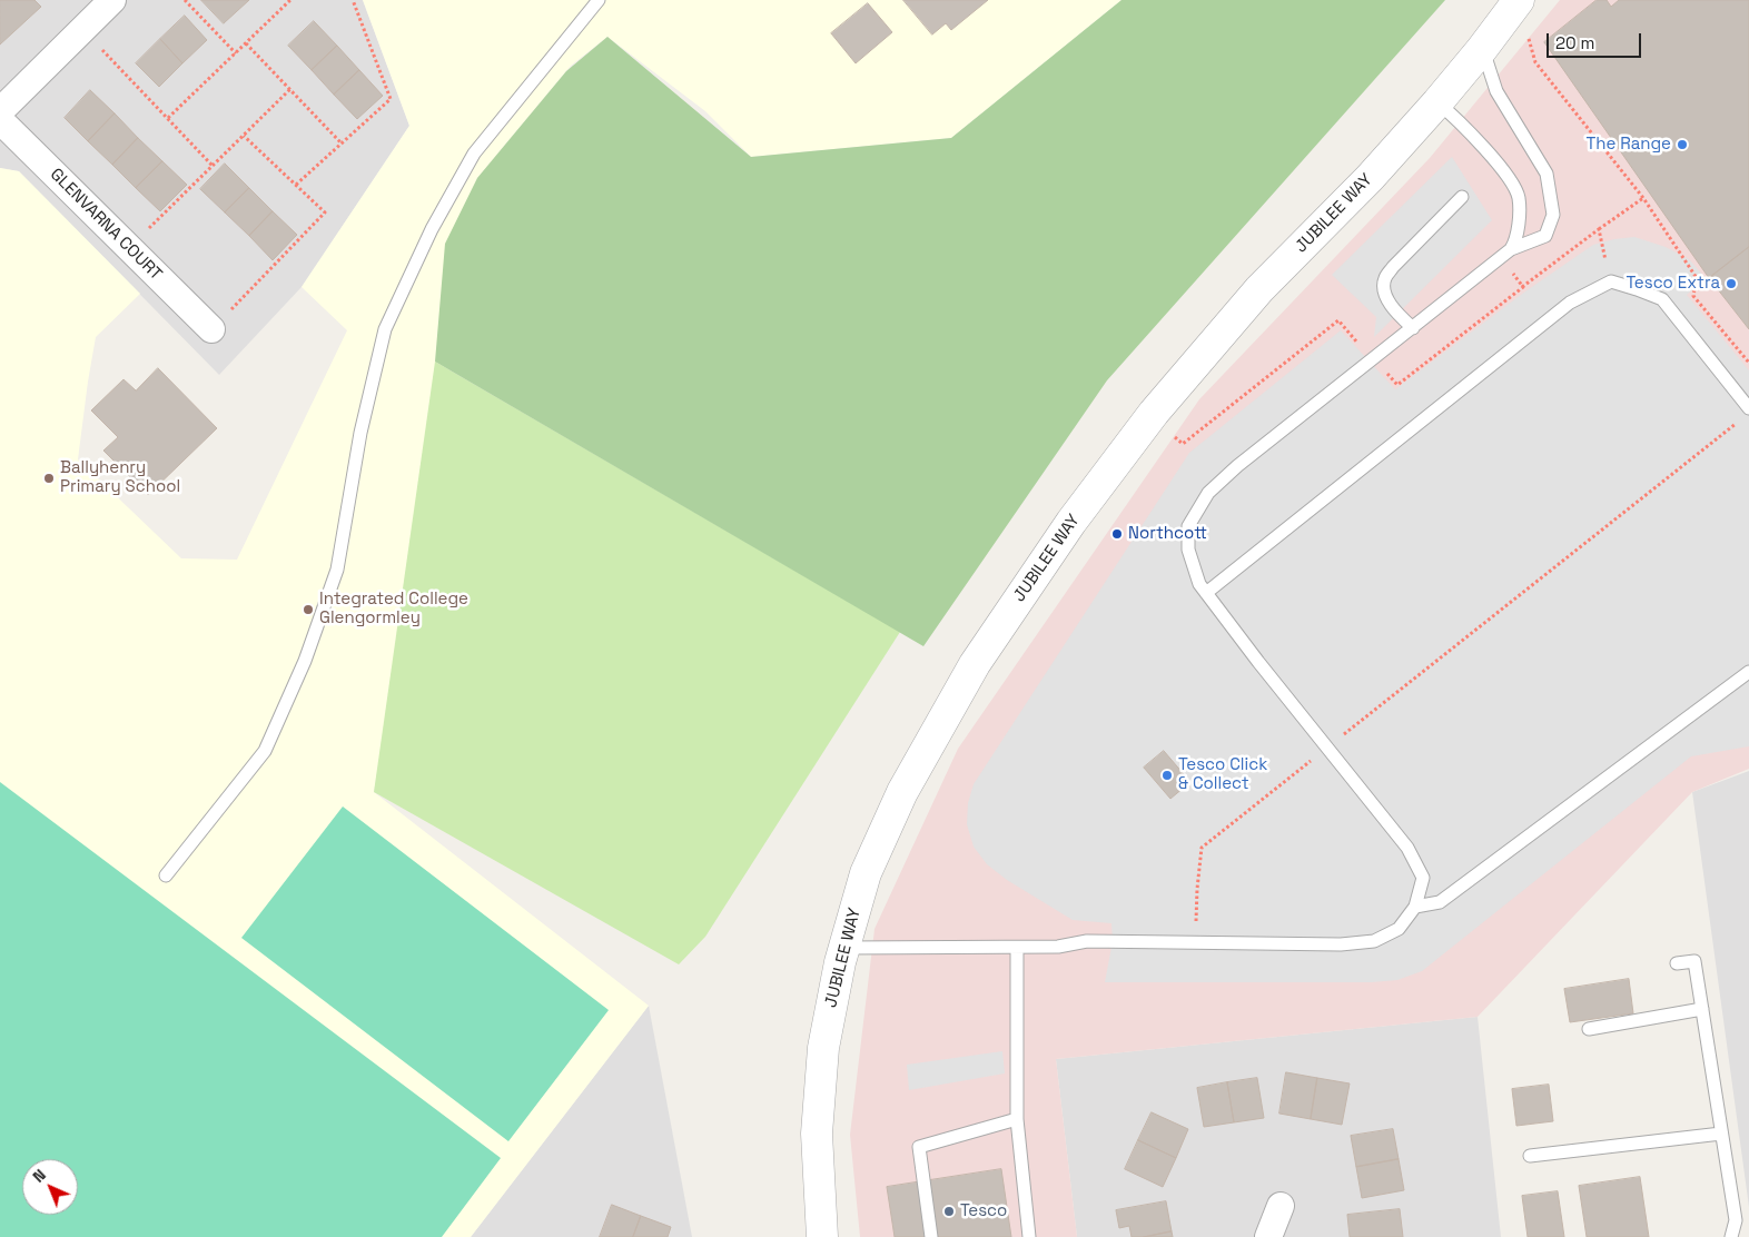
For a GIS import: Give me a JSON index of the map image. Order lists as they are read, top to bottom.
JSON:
{
  "streets": {
    "street": ["JUBILEE WAY", "GLENVARNA COURT"]
  },
  "places": [
    "The Range",
    "Tesco Extra",
    "Ballyhenry Primary School",
    "Northcott",
    "Integrated College Glengormley",
    "Tesco Click & Collect",
    "Tesco"
  ],
  "scale_bar": "20 m",
  "north": "top left"
}
